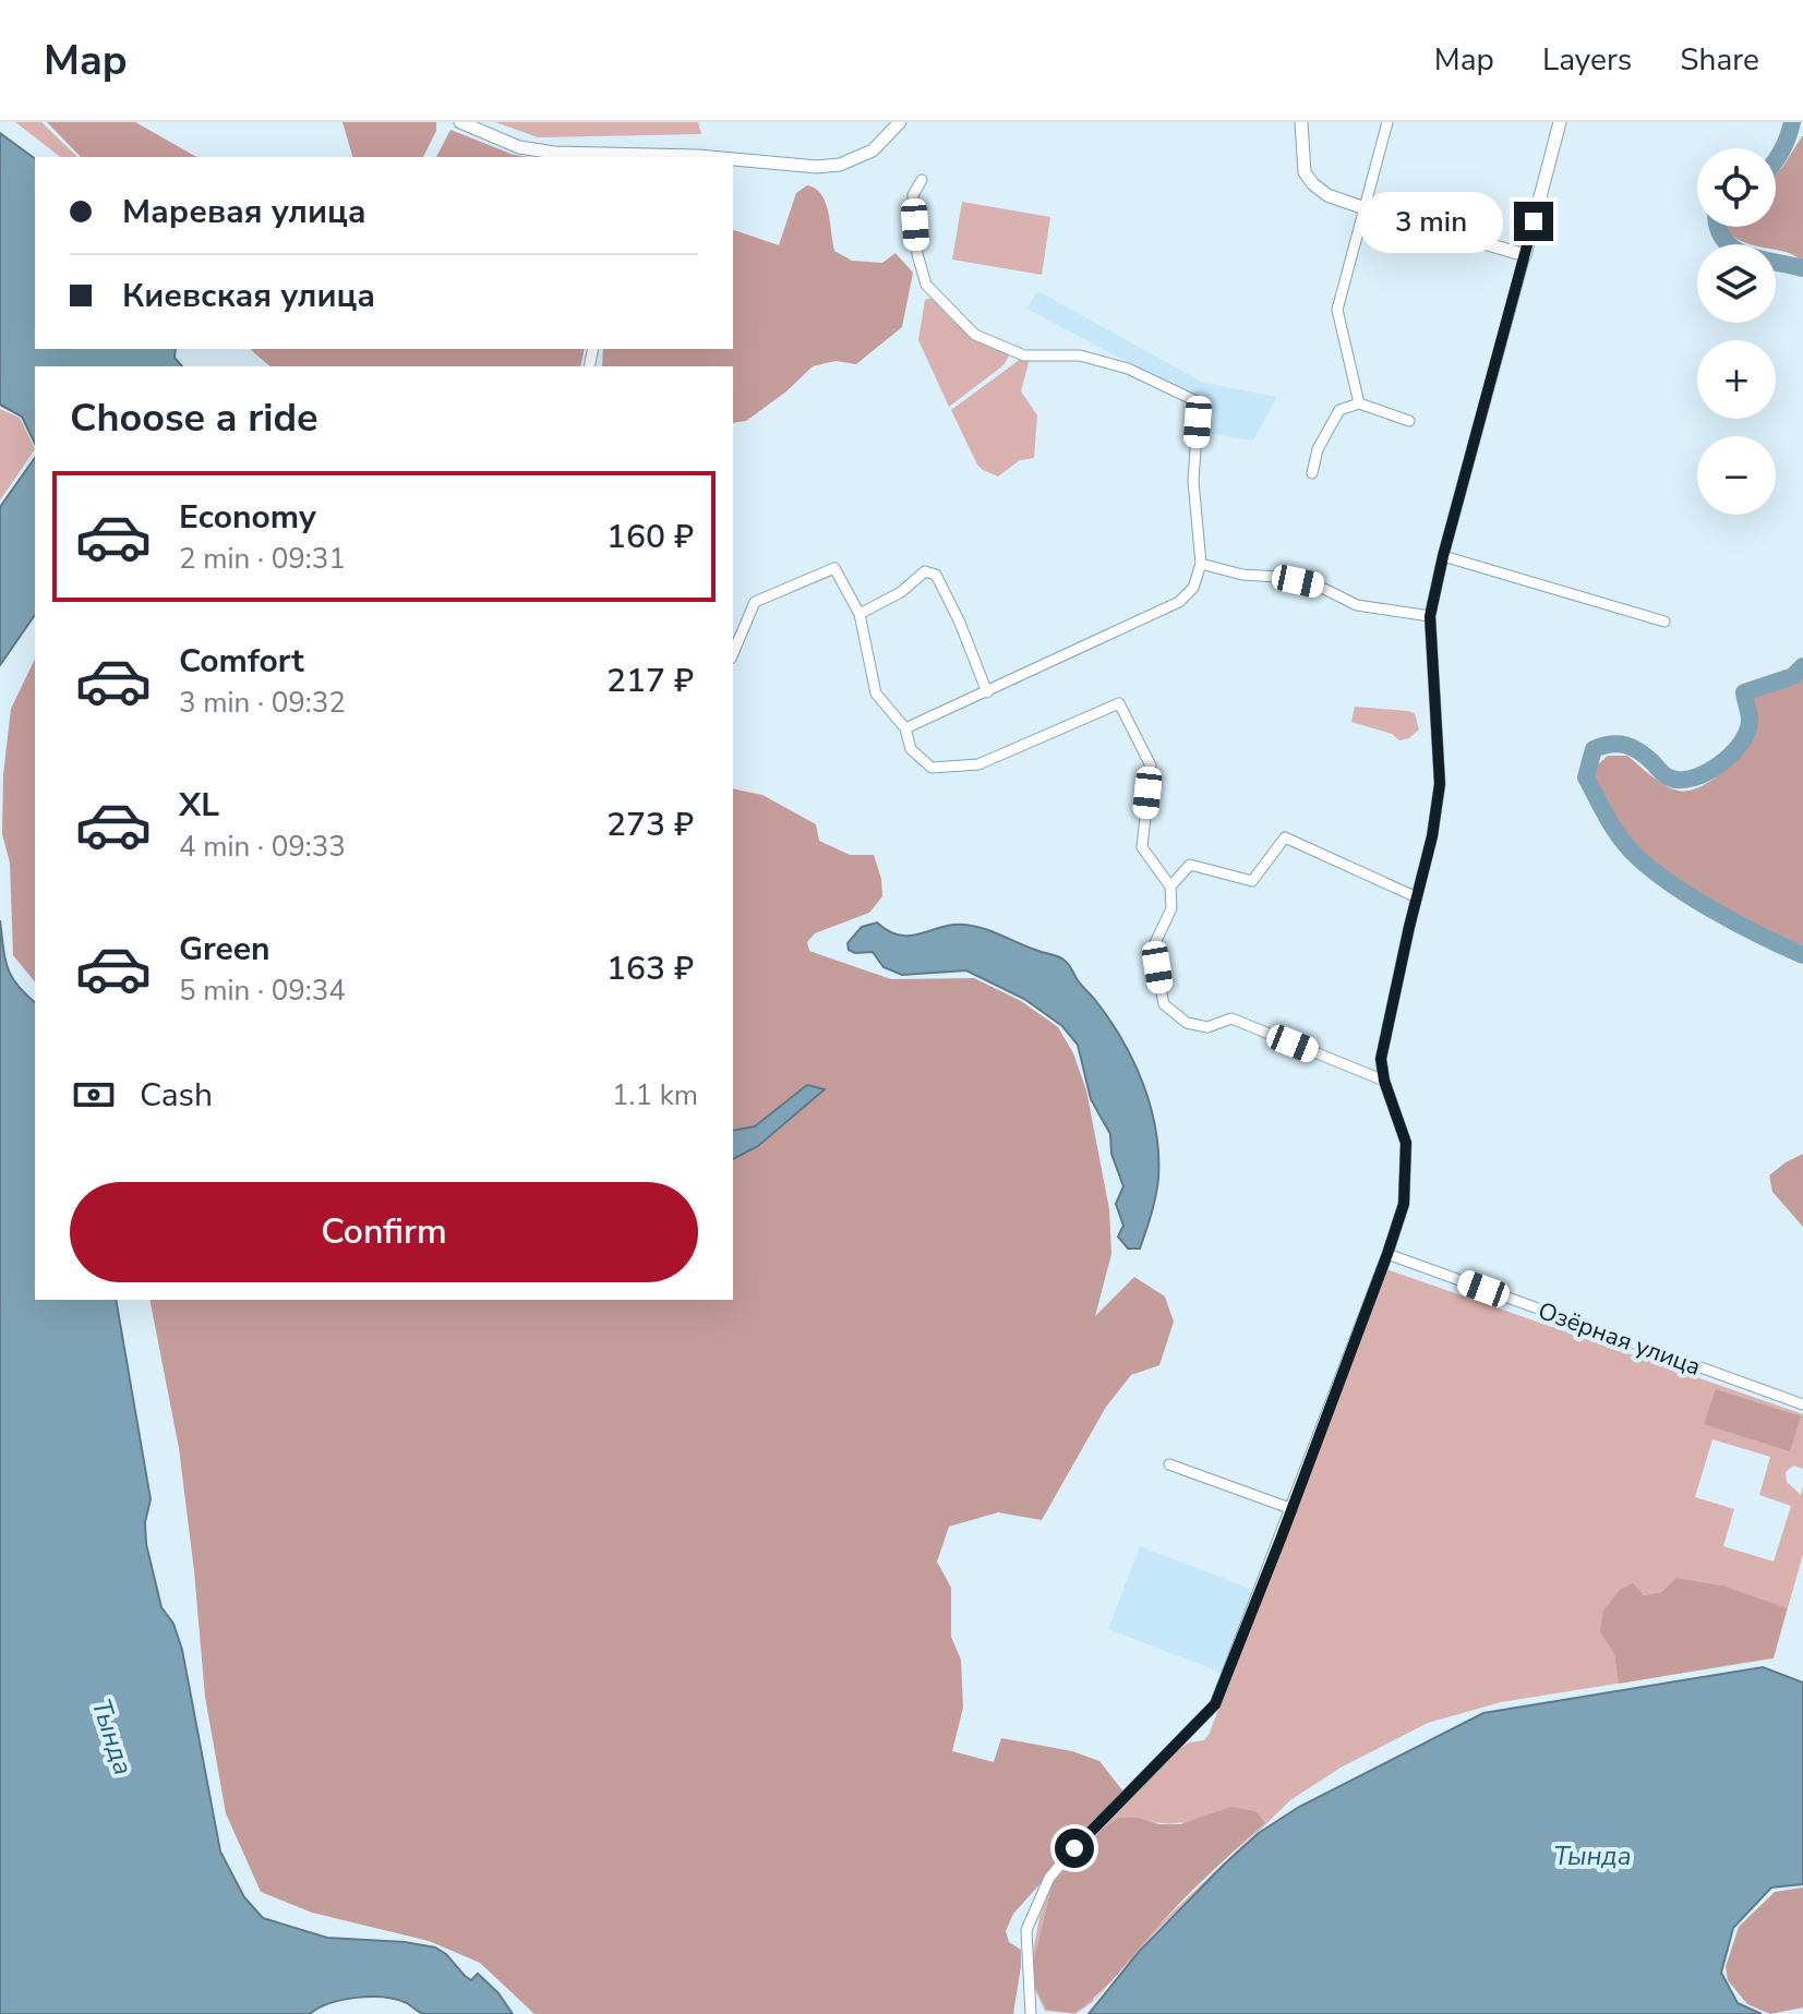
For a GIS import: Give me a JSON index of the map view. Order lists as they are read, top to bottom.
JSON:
{
  "streets": {
    "street": ["Озёрная улица"]
  },
  "water": ["Тында"],
  "page": {
    "header": "Map",
    "nav": ["Map", "Layers", "Share"],
    "map_buttons": ["+", "−"],
    "banner": ["Маревая улица", "Киевская улица"],
    "bubble": "3 min",
    "heading": "Choose a ride",
    "list": [
      {
        "name": "Economy",
        "note": "2 min · 09:31",
        "value": "160 ₽"
      },
      {
        "name": "Comfort",
        "note": "3 min · 09:32",
        "value": "217 ₽"
      },
      {
        "name": "XL",
        "note": "4 min · 09:33",
        "value": "273 ₽"
      },
      {
        "name": "Green",
        "note": "5 min · 09:34",
        "value": "163 ₽"
      }
    ],
    "pay": ["Cash", "1.1 km"],
    "buttons": "Confirm"
  }
}
